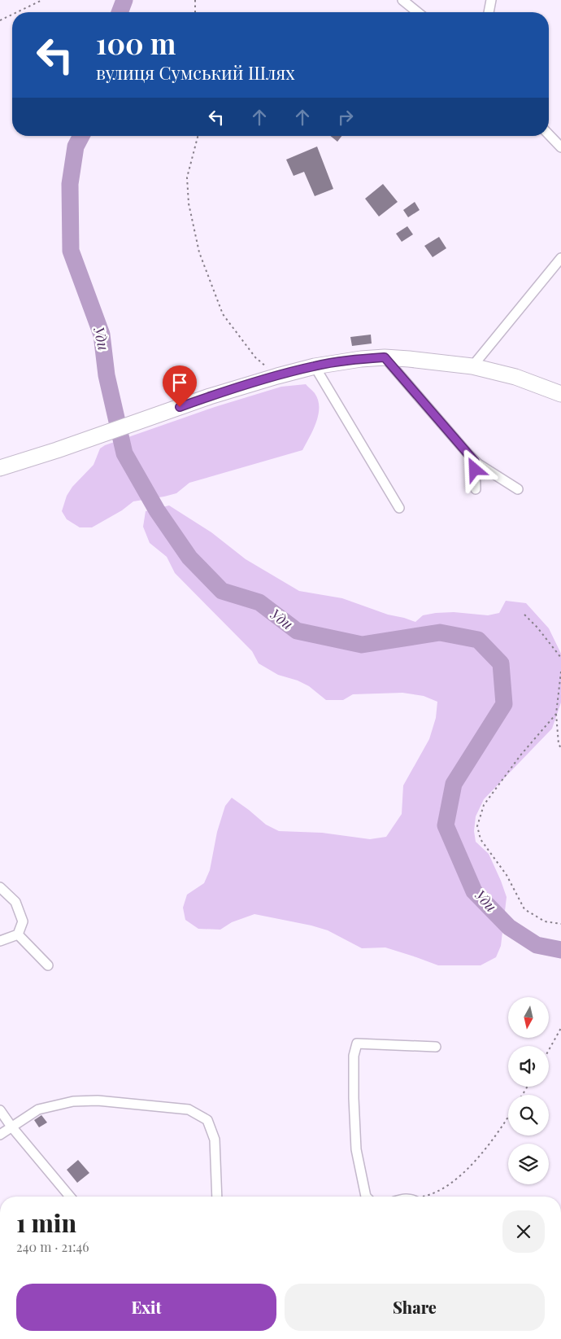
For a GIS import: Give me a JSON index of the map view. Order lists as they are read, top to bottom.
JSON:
{
  "water": ["Уди"],
  "north": "bottom",
  "page": {
    "turn": ["100 m", "вулиця Сумський Шлях"],
    "heading": ["1 min", "240 m · 21:46"],
    "buttons": ["Exit", "Share"]
  }
}
